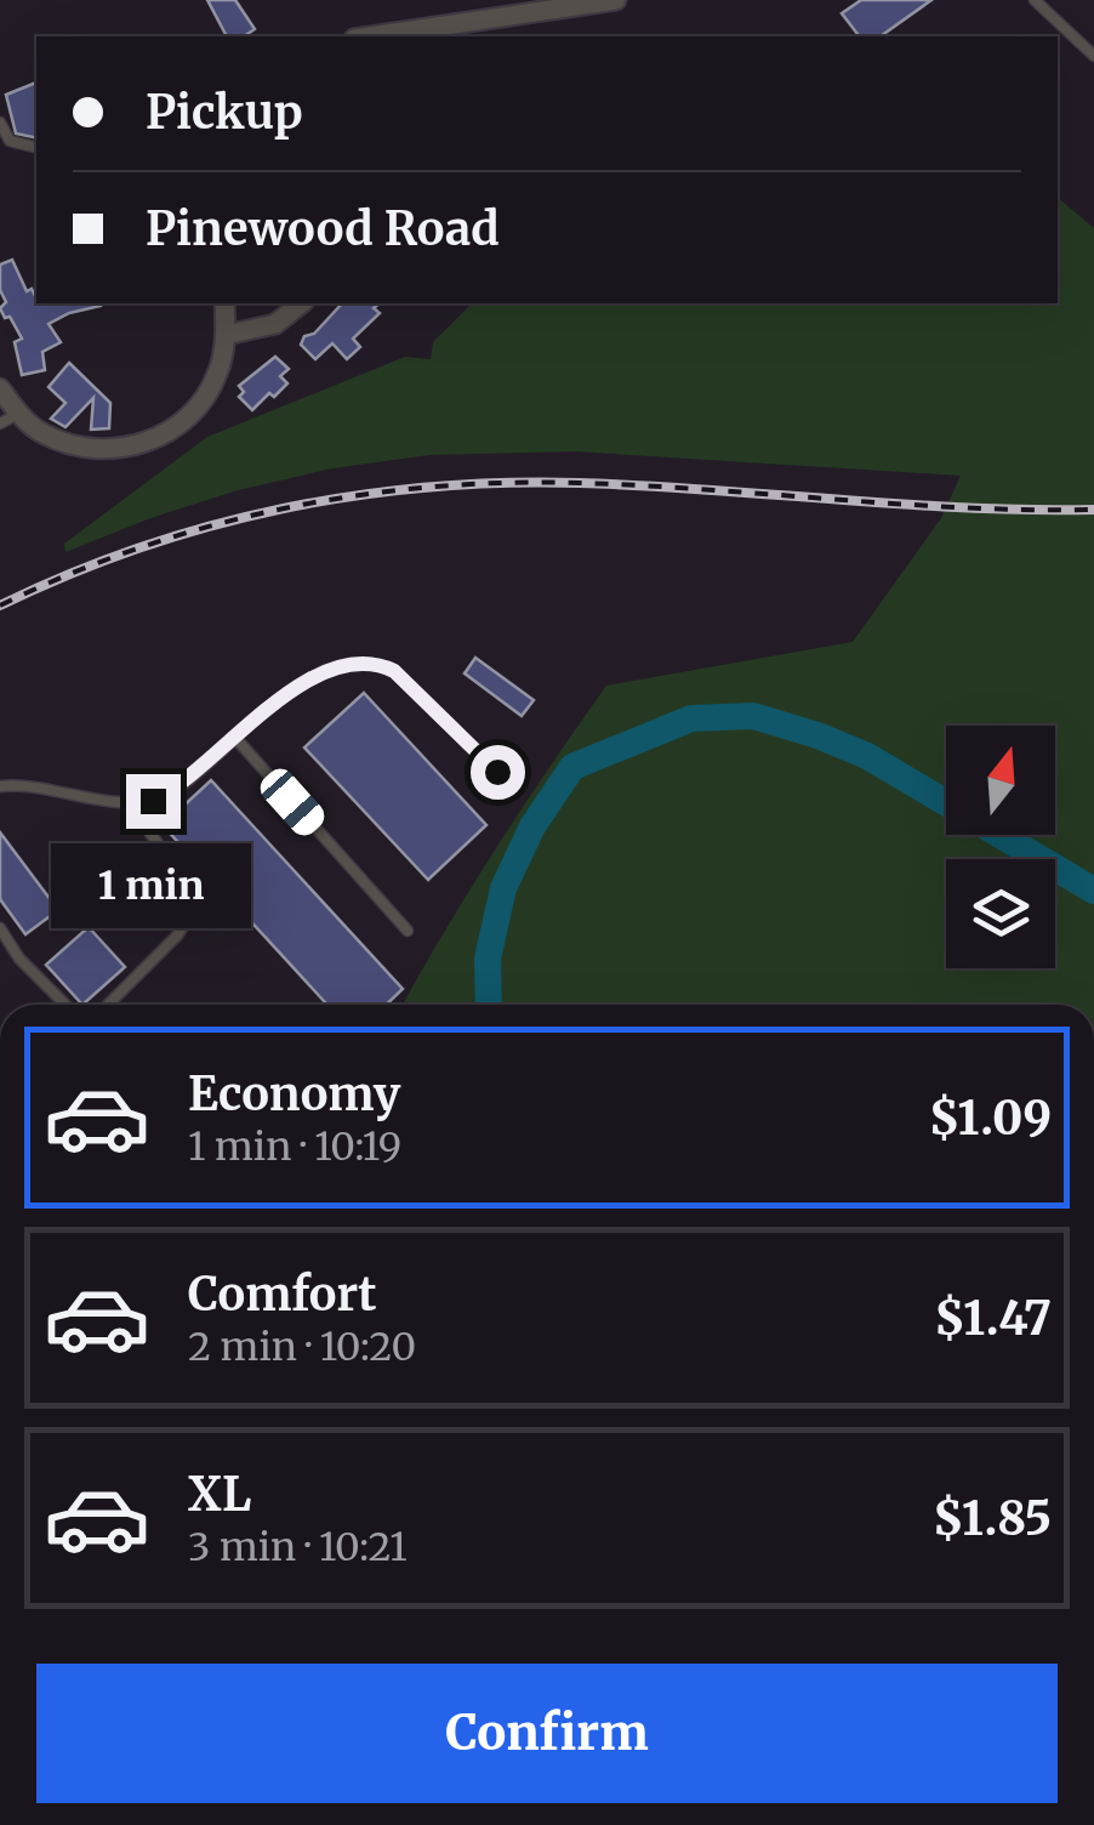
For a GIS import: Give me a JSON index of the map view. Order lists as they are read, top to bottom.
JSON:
{
  "north": "top",
  "page": {
    "banner": ["Pickup", "Pinewood Road"],
    "bubble": "1 min",
    "list": [
      {
        "name": "Economy",
        "note": "1 min · 10:19",
        "value": "$1.09"
      },
      {
        "name": "Comfort",
        "note": "2 min · 10:20",
        "value": "$1.47"
      },
      {
        "name": "XL",
        "note": "3 min · 10:21",
        "value": "$1.85"
      }
    ],
    "buttons": "Confirm"
  }
}
